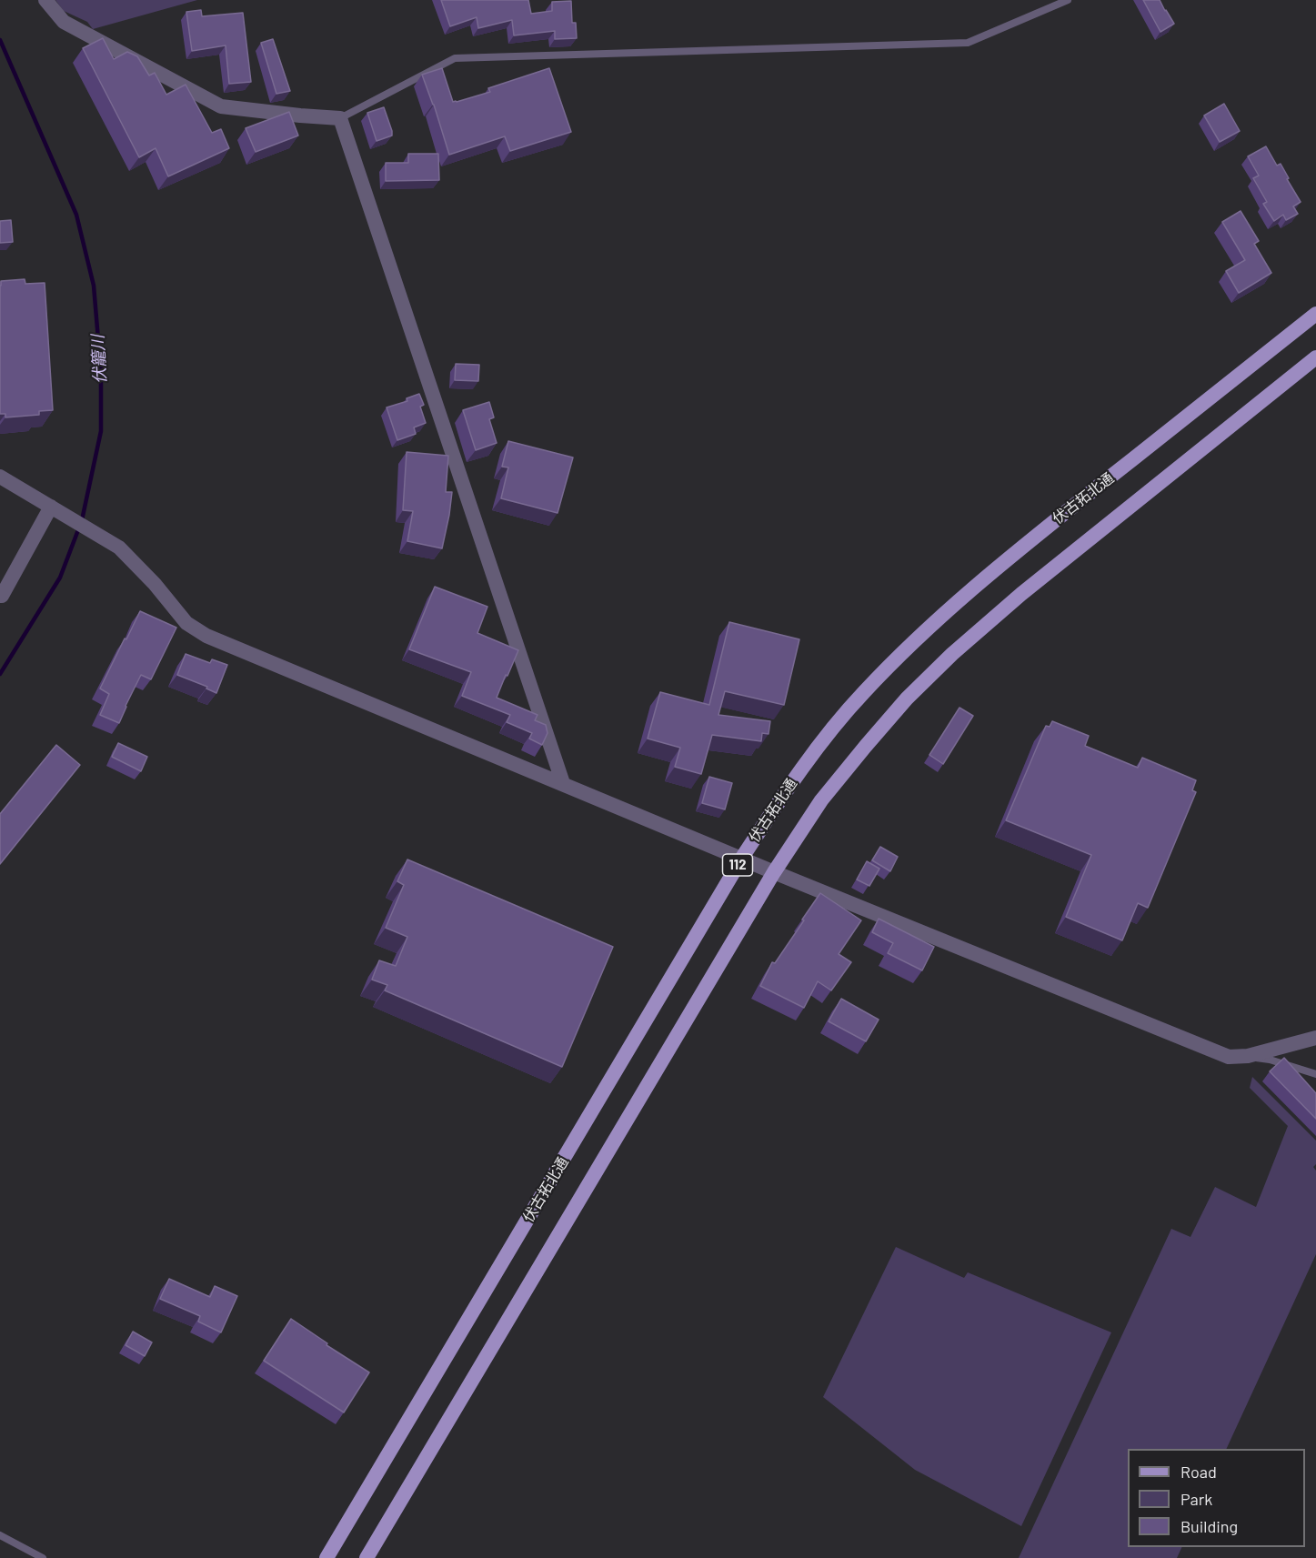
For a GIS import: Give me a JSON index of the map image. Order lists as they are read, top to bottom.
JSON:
{
  "streets": {
    "main road": ["伏古拓北通", "112"]
  },
  "water": ["伏籠川"],
  "legend": ["Road", "Park", "Building"]
}
